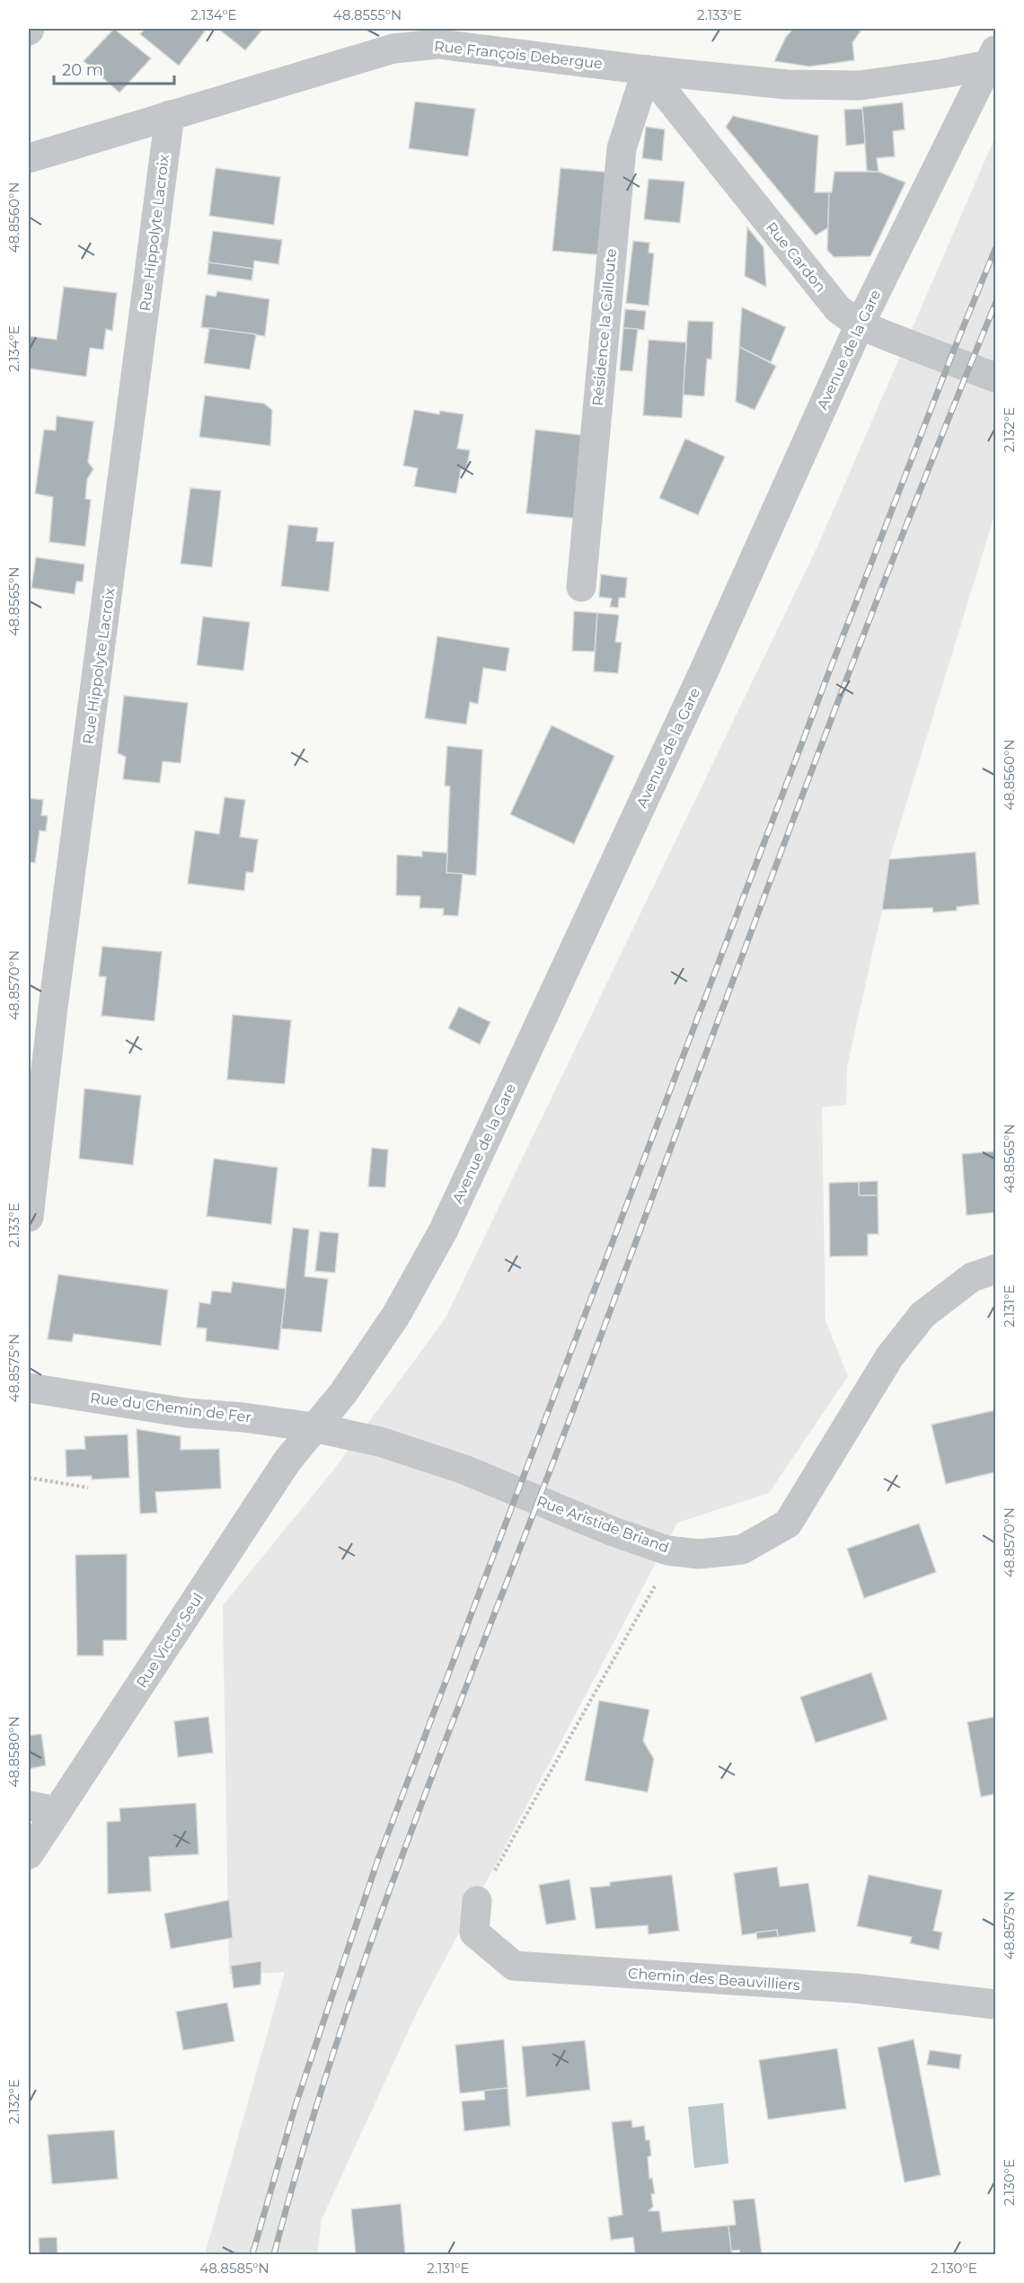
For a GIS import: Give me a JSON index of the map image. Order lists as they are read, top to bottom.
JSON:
{
  "streets": {
    "street": [
      "Rue François Debergue",
      "Rue Hippolyte Lacroix",
      "Rue Cardon",
      "Résidence la Cailloute",
      "Avenue de la Gare",
      "Rue du Chemin de Fer",
      "Rue Aristide Briand",
      "Rue Victor Seul",
      "Chemin des Beauvilliers"
    ]
  },
  "crossings": [
    ["Rue François Debergue", "Rue Hippolyte Lacroix"],
    ["Rue François Debergue", "Rue Cardon"],
    ["Rue François Debergue", "Résidence la Cailloute"],
    ["Rue François Debergue", "Avenue de la Gare"],
    ["Rue Cardon", "Résidence la Cailloute"],
    ["Rue Cardon", "Avenue de la Gare"],
    ["Avenue de la Gare", "Rue du Chemin de Fer"],
    ["Avenue de la Gare", "Rue Aristide Briand"],
    ["Avenue de la Gare", "Rue Victor Seul"],
    ["Rue du Chemin de Fer", "Rue Aristide Briand"],
    ["Rue du Chemin de Fer", "Rue Victor Seul"],
    ["Rue Aristide Briand", "Rue Victor Seul"]
  ],
  "scale_bar": "20 m",
  "coordinates": [
    "2.134°E",
    "48.8555°N",
    "2.133°E",
    "48.8560°N",
    "2.132°E",
    "48.8565°N",
    "48.8570°N",
    "2.131°E",
    "48.8575°N",
    "48.8580°N",
    "2.130°E",
    "48.8585°N"
  ]
}
